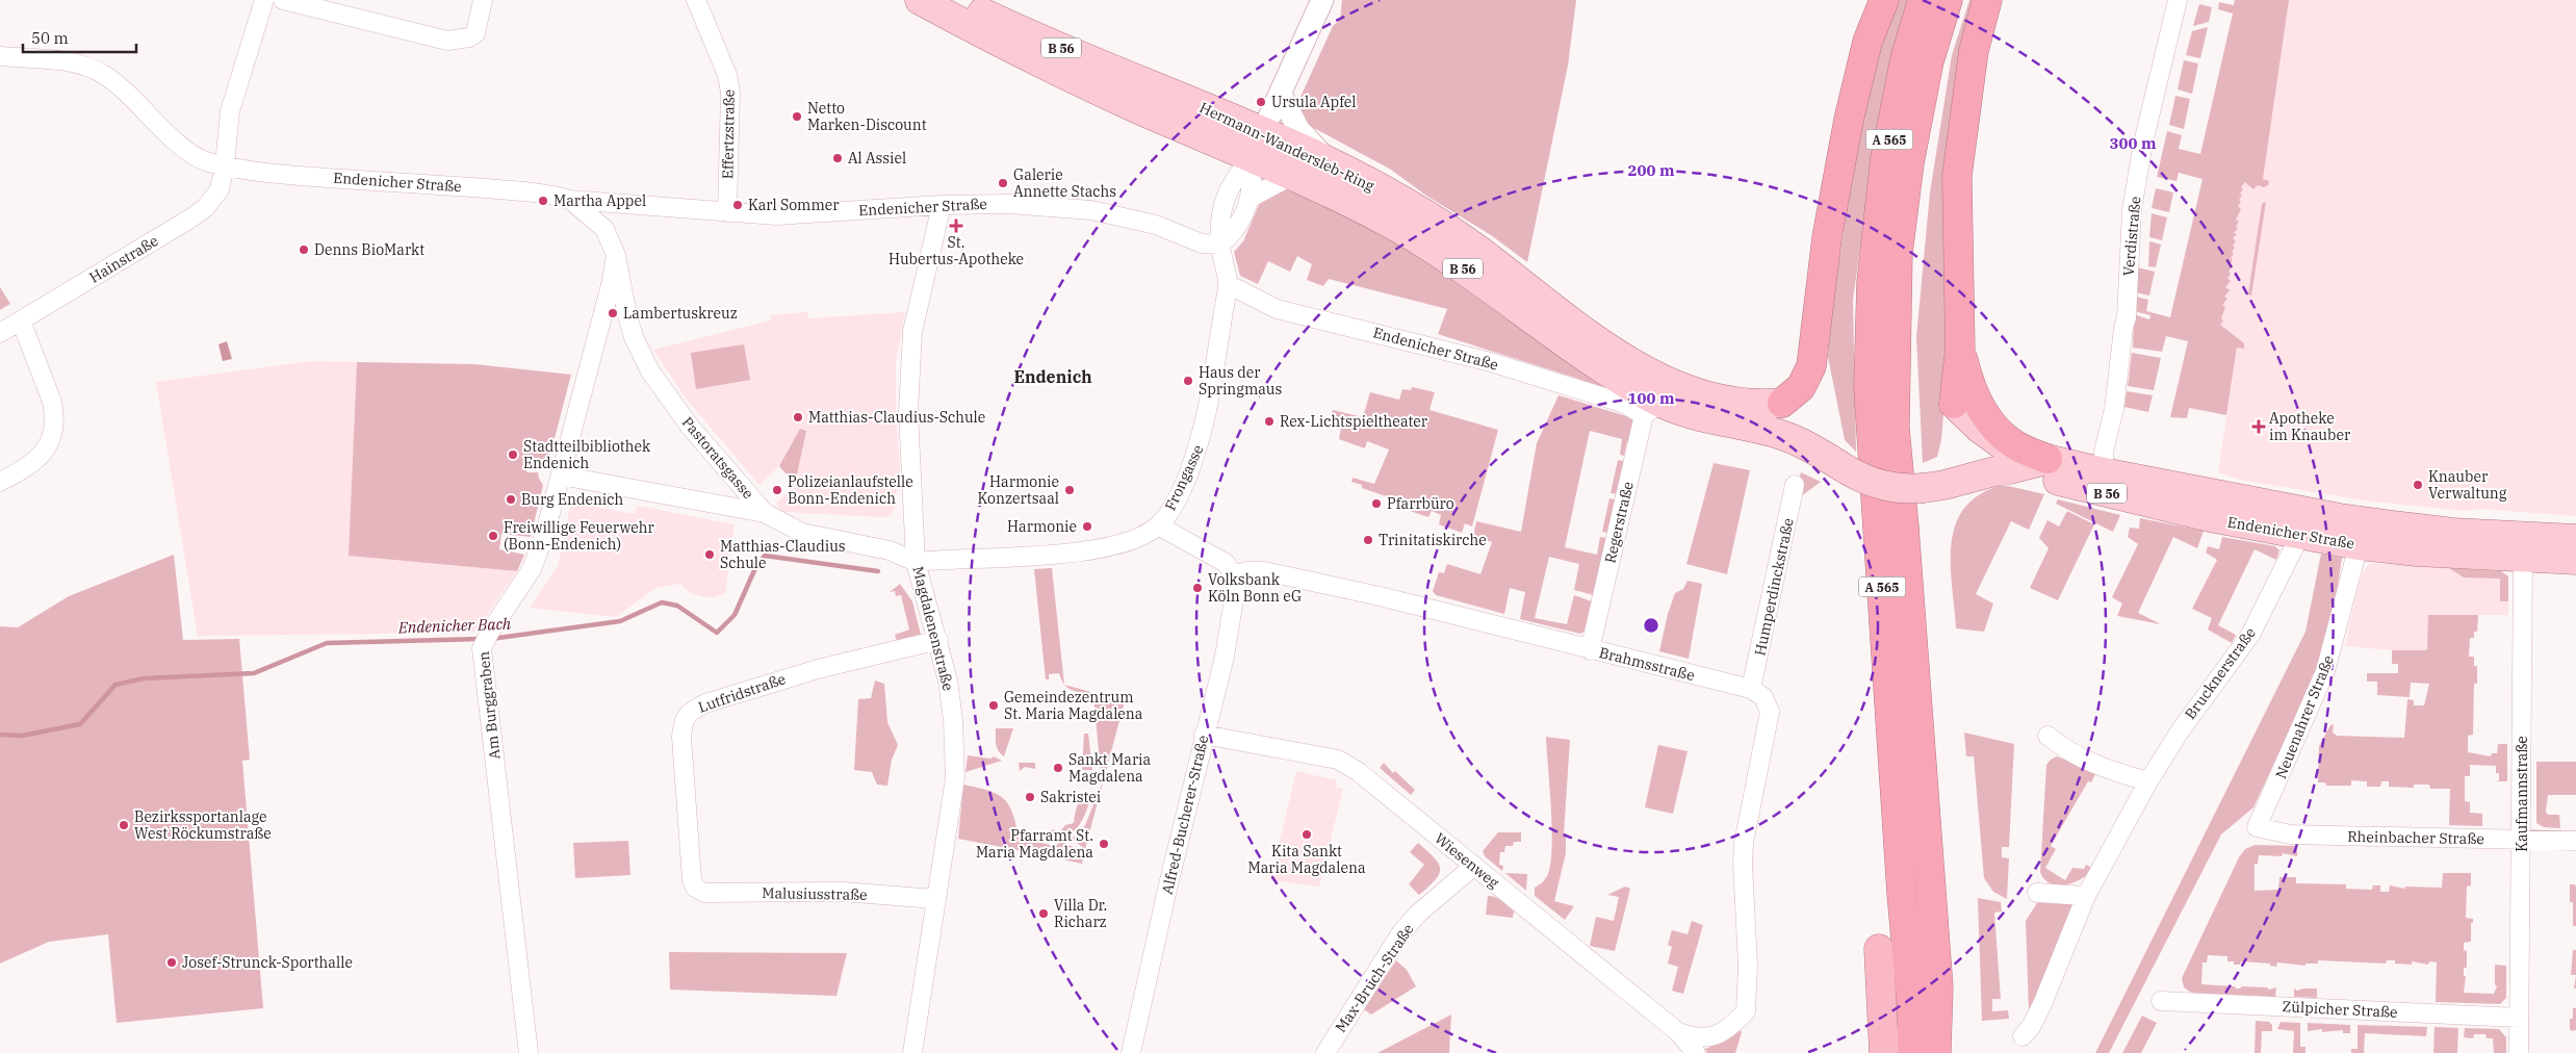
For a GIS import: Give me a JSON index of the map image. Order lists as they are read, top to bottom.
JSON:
{
  "streets": {
    "highway": ["A 565"],
    "main road": ["B 56", "Hermann-Wandersleb-Ring", "Endenicher Straße"],
    "street": [
      "Effertzstraße",
      "Verdistraße",
      "Hainstraße",
      "Pastoratsgasse",
      "Frongasse",
      "Regerstraße",
      "Humperdinckstraße",
      "Magdalenenstraße",
      "Brahmsstraße",
      "Brucknerstraße",
      "Lutfridstraße",
      "Am Burggraben",
      "Neuenahrer Straße",
      "Kaufmannstraße",
      "Alfred-Bucherer-Straße",
      "Rheinbacher Straße",
      "Wiesenweg",
      "Malusiusstraße",
      "Max-Bruch-Straße",
      "Zülpicher Straße"
    ]
  },
  "crossings": [
    ["B 56", "Hermann-Wandersleb-Ring"],
    ["B 56", "Endenicher Straße"],
    ["Effertzstraße", "Endenicher Straße"],
    ["Hermann-Wandersleb-Ring", "Endenicher Straße"],
    ["Hermann-Wandersleb-Ring", "Frongasse"],
    ["Hermann-Wandersleb-Ring", "Regerstraße"],
    ["Endenicher Straße", "Verdistraße"],
    ["Endenicher Straße", "Hainstraße"],
    ["Endenicher Straße", "Frongasse"],
    ["Endenicher Straße", "Regerstraße"],
    ["Endenicher Straße", "Magdalenenstraße"],
    ["Endenicher Straße", "Brucknerstraße"],
    ["Endenicher Straße", "Neuenahrer Straße"],
    ["Endenicher Straße", "Kaufmannstraße"],
    ["Pastoratsgasse", "Frongasse"],
    ["Pastoratsgasse", "Magdalenenstraße"],
    ["Pastoratsgasse", "Am Burggraben"],
    ["Frongasse", "Magdalenenstraße"],
    ["Regerstraße", "Brahmsstraße"],
    ["Humperdinckstraße", "Brahmsstraße"],
    ["Magdalenenstraße", "Lutfridstraße"],
    ["Magdalenenstraße", "Malusiusstraße"],
    ["Brahmsstraße", "Alfred-Bucherer-Straße"],
    ["Lutfridstraße", "Malusiusstraße"],
    ["Neuenahrer Straße", "Rheinbacher Straße"],
    ["Kaufmannstraße", "Rheinbacher Straße"],
    ["Kaufmannstraße", "Zülpicher Straße"],
    ["Alfred-Bucherer-Straße", "Wiesenweg"],
    ["Wiesenweg", "Max-Bruch-Straße"]
  ],
  "districts": ["Endenich"],
  "water": ["Endenicher Bach"],
  "places": {
    "other": [
      "Ursula Apfel",
      "Netto Marken-Discount",
      "Al Assiel",
      "Galerie Annette Stachs",
      "Martha Appel",
      "Karl Sommer",
      "Denns BioMarkt",
      "Lambertuskreuz",
      "Haus der Springmaus",
      "Matthias-Claudius-Schule",
      "Rex-Lichtspieltheater",
      "Stadtteilbibliothek Endenich",
      "Knauber Verwaltung",
      "Polizeianlaufstelle Bonn-Endenich",
      "Harmonie Konzertsaal",
      "Burg Endenich",
      "Pfarrbüro",
      "Harmonie",
      "Freiwillige Feuerwehr (Bonn-Endenich)",
      "Trinitatiskirche",
      "Matthias-Claudius Schule",
      "Volksbank Köln Bonn eG",
      "Gemeindezentrum St. Maria Magdalena",
      "Sankt Maria Magdalena",
      "Sakristei",
      "Bezirkssportanlage West Röckumstraße",
      "Kita Sankt Maria Magdalena",
      "Pfarramt St. Maria Magdalena",
      "Villa Dr. Richarz",
      "Josef-Strunck-Sporthalle"
    ],
    "health": ["St. Hubertus-Apotheke", "Apotheke im Knauber"]
  },
  "scale_bar": "50 m",
  "rings": ["300 m", "200 m", "100 m"]
}
